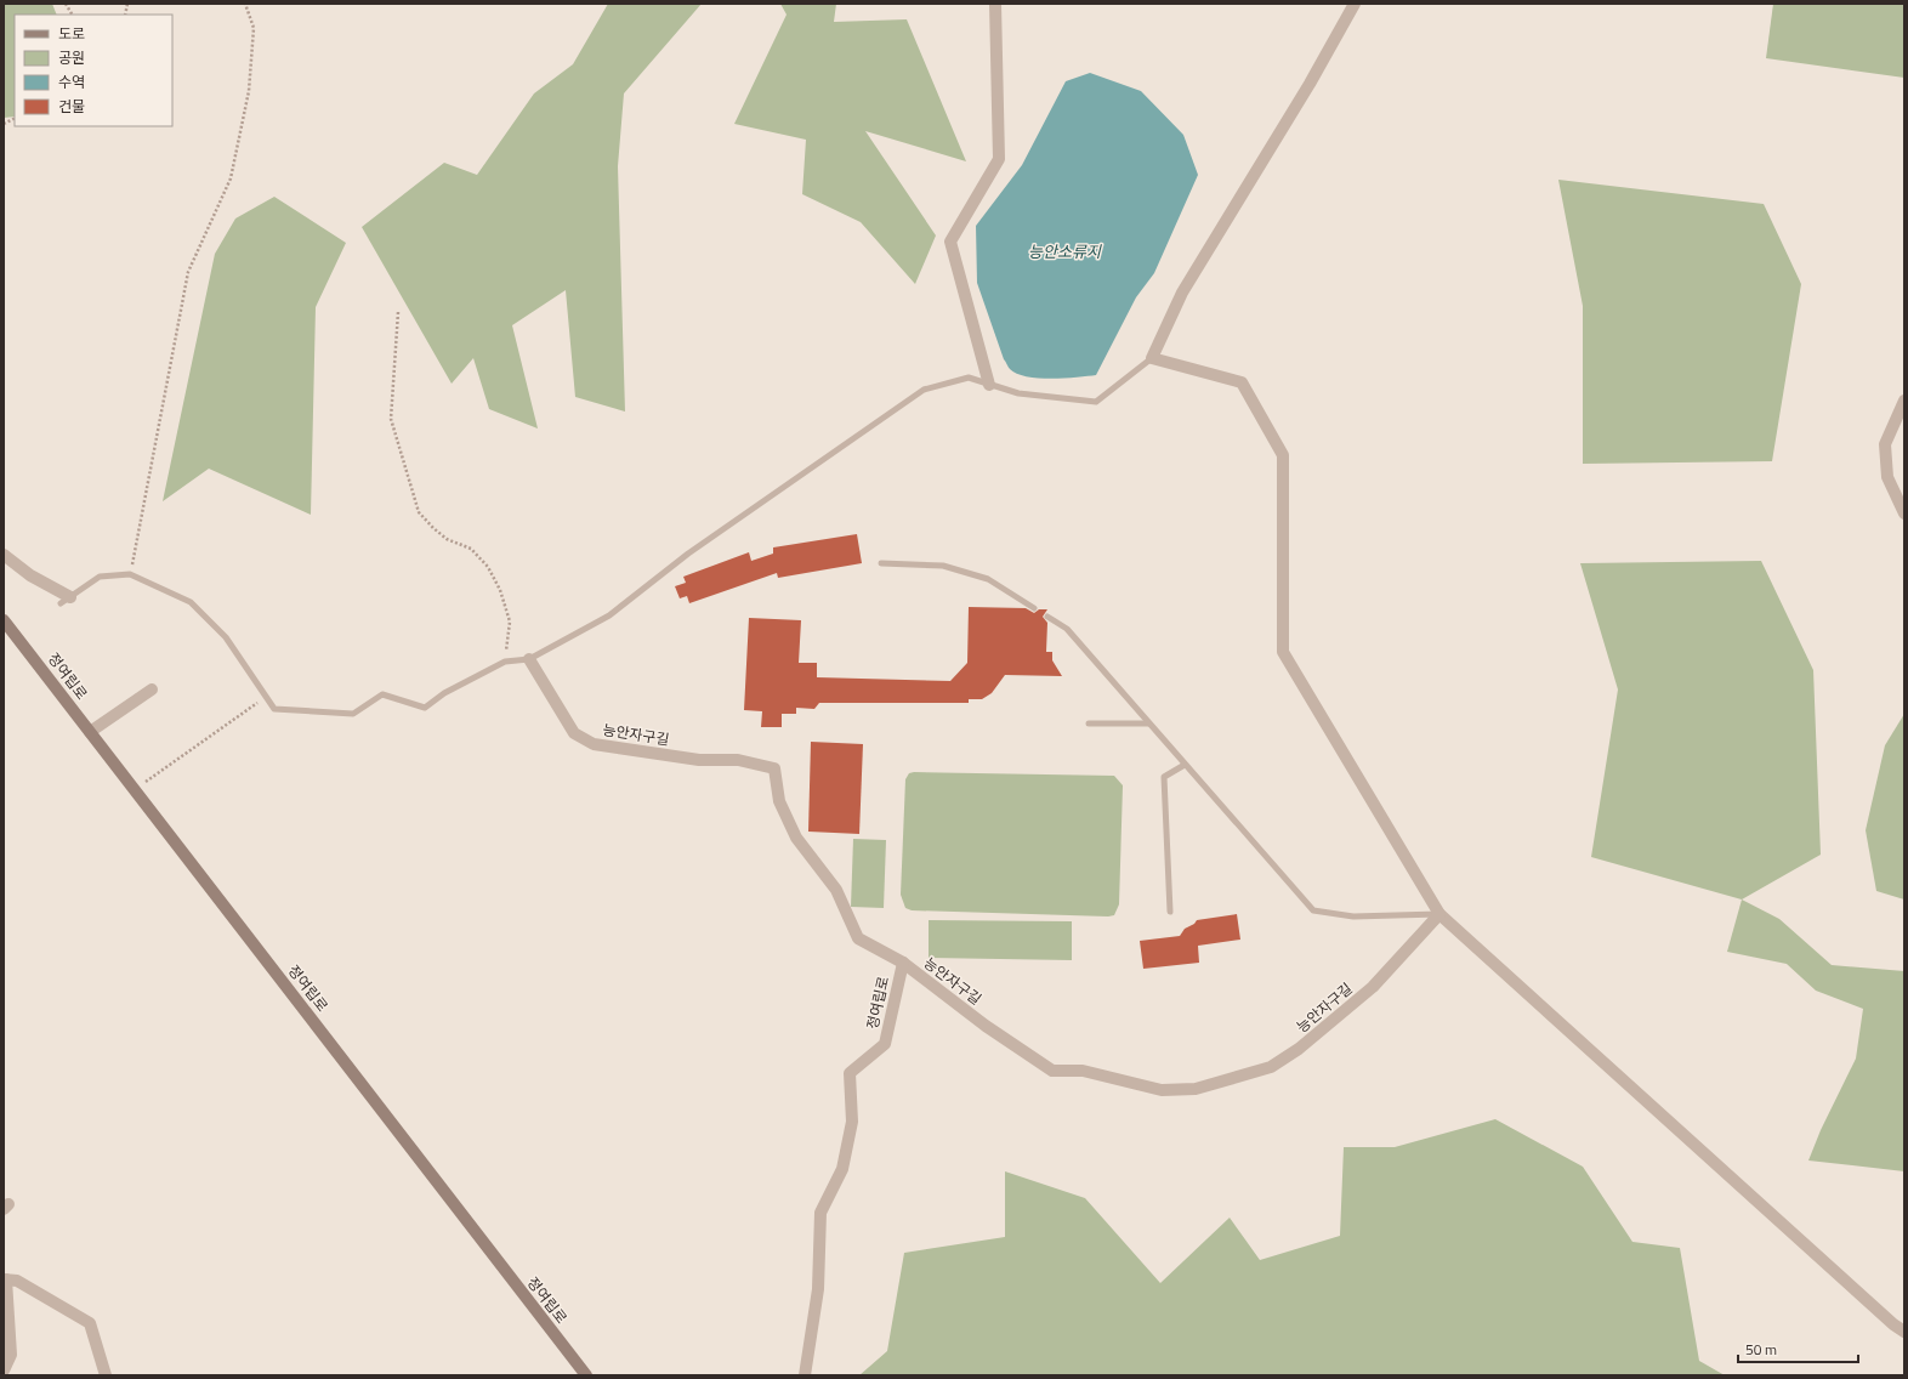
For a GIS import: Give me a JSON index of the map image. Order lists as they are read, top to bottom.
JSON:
{
  "streets": {
    "street": ["정여립로", "능안자구길"]
  },
  "crossings": [
    ["정여립로", "능안자구길"]
  ],
  "water": ["능안소류지"],
  "legend": [
    "도로",
    "공원",
    "수역",
    "건물"
  ],
  "scale_bar": "50 m"
}
